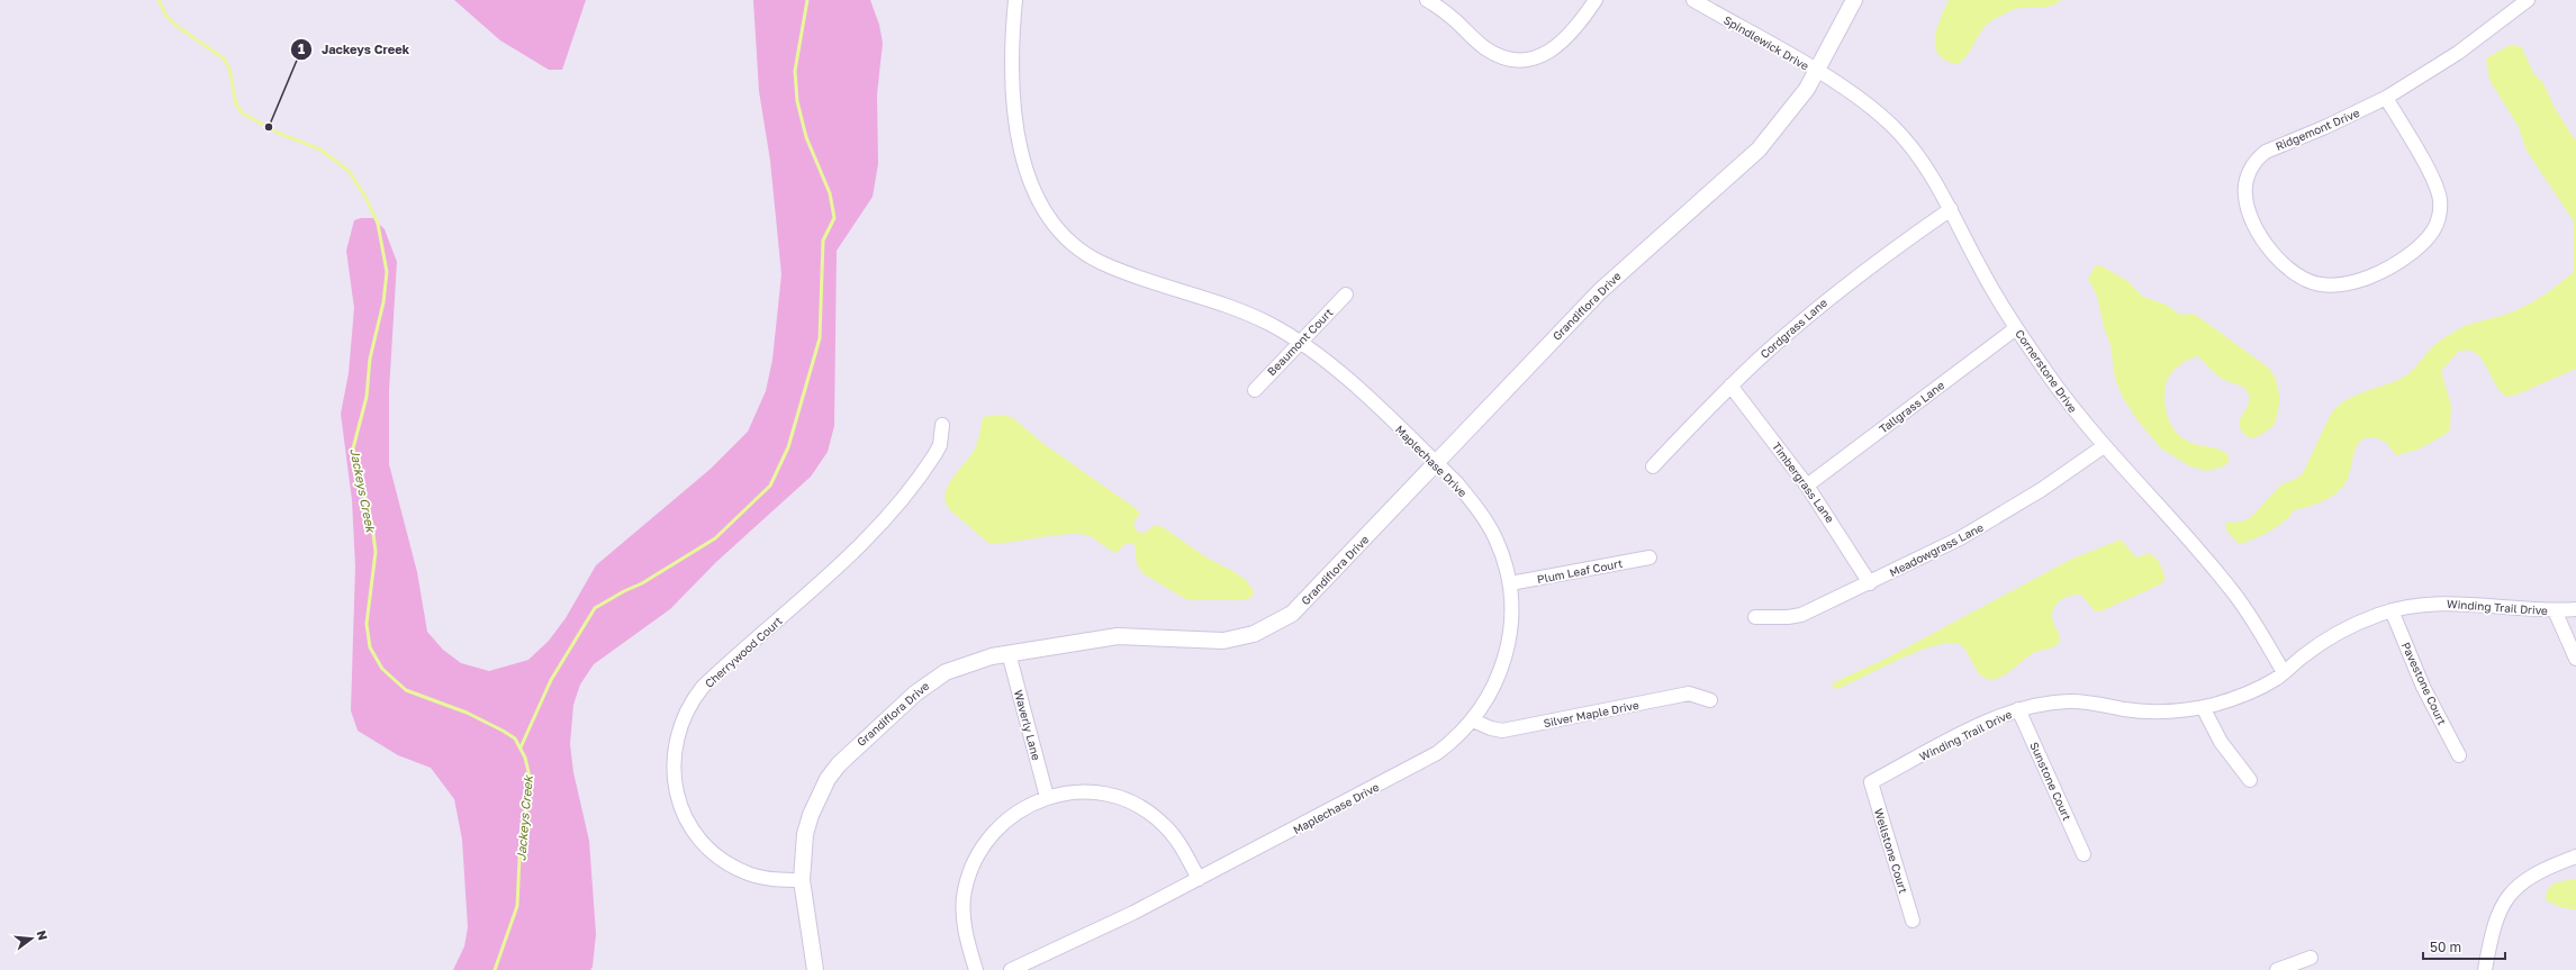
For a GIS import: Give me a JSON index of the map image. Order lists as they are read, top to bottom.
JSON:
{
  "streets": {
    "street": [
      "Spindlewick Drive",
      "Ridgemont Drive",
      "Grandiflora Drive",
      "Cordgrass Lane",
      "Beaumont Court",
      "Cornerstone Drive",
      "Tallgrass Lane",
      "Maplechase Drive",
      "Timbergrass Lane",
      "Meadowgrass Lane",
      "Plum Leaf Court",
      "Winding Trail Drive",
      "Cherrywood Court",
      "Pavestone Court",
      "Silver Maple Drive",
      "Waverly Lane",
      "Sunstone Court",
      "Wellstone Court"
    ]
  },
  "crossings": [
    ["Spindlewick Drive", "Grandiflora Drive"],
    ["Spindlewick Drive", "Cornerstone Drive"],
    ["Grandiflora Drive", "Cornerstone Drive"],
    ["Grandiflora Drive", "Maplechase Drive"],
    ["Grandiflora Drive", "Cherrywood Court"],
    ["Grandiflora Drive", "Waverly Lane"],
    ["Cordgrass Lane", "Cornerstone Drive"],
    ["Cordgrass Lane", "Timbergrass Lane"],
    ["Beaumont Court", "Maplechase Drive"],
    ["Cornerstone Drive", "Tallgrass Lane"],
    ["Cornerstone Drive", "Meadowgrass Lane"],
    ["Cornerstone Drive", "Winding Trail Drive"],
    ["Tallgrass Lane", "Timbergrass Lane"],
    ["Maplechase Drive", "Plum Leaf Court"],
    ["Maplechase Drive", "Silver Maple Drive"],
    ["Timbergrass Lane", "Meadowgrass Lane"],
    ["Winding Trail Drive", "Pavestone Court"],
    ["Winding Trail Drive", "Sunstone Court"],
    ["Winding Trail Drive", "Wellstone Court"]
  ],
  "water": ["Jackeys Creek"],
  "places": ["Jackeys Creek"],
  "scale_bar": "50 m",
  "north": "right"
}
